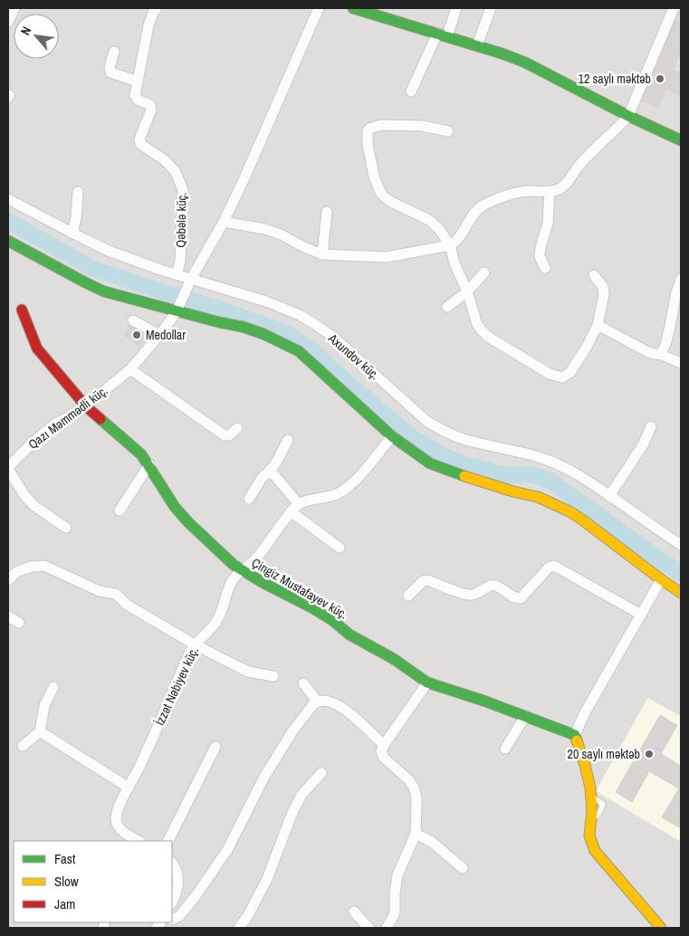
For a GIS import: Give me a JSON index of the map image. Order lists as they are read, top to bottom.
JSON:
{
  "streets": {
    "street": [
      "Qəbələ küç.",
      "Axundov küç.",
      "Qazı Məmmədli küç.",
      "Çingiz Mustafayev küç.",
      "İzzət Nəbiyev küç."
    ]
  },
  "crossings": [
    ["Qəbələ küç.", "Axundov küç."],
    ["Axundov küç.", "Qazı Məmmədli küç."],
    ["Qazı Məmmədli küç.", "Çingiz Mustafayev küç."],
    ["Çingiz Mustafayev küç.", "İzzət Nəbiyev küç."]
  ],
  "places": ["12 saylı məktəb", "Medollar", "20 saylı məktəb"],
  "legend": ["Fast", "Slow", "Jam"],
  "north": "top left"
}
